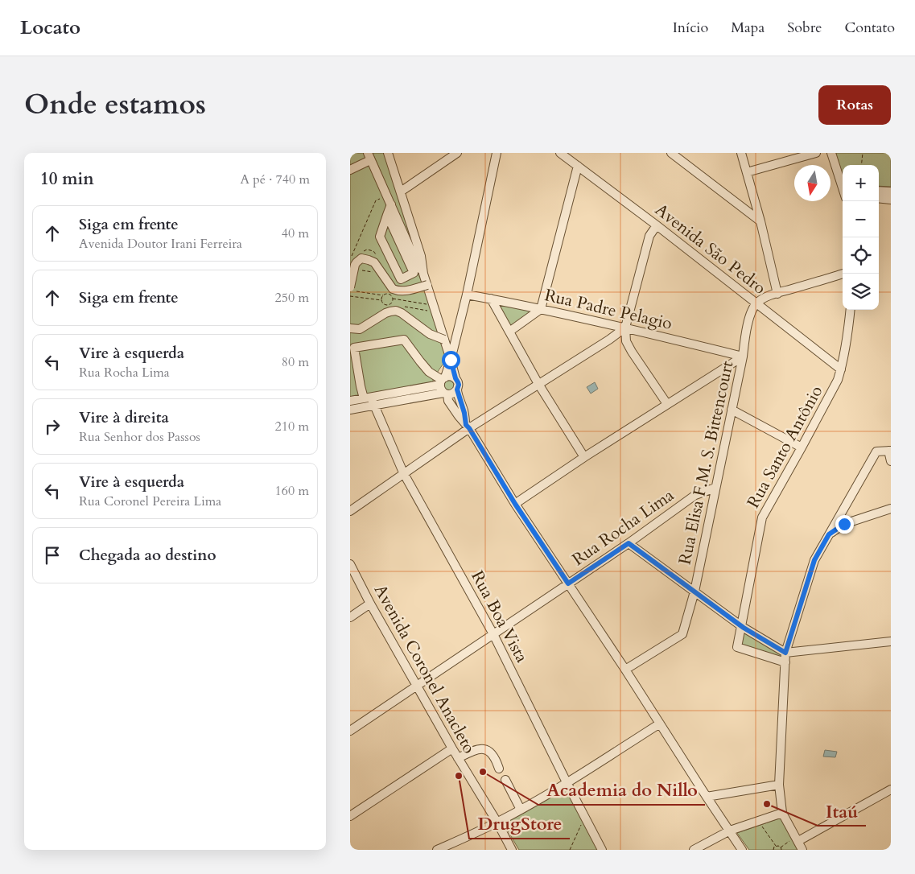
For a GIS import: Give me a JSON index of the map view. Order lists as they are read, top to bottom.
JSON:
{
  "streets": {
    "street": [
      "Avenida São Pedro",
      "Rua Padre Pelagio",
      "Rua Santo Antônio",
      "Rua Elisa F.M. S. Bittencourt",
      "Rua Rocha Lima",
      "Rua Boa Vista",
      "Avenida Coronel Anacleto"
    ]
  },
  "crossings": [
    ["Avenida São Pedro", "Rua Santo Antônio"],
    ["Avenida São Pedro", "Rua Elisa F.M. S. Bittencourt"],
    ["Rua Padre Pelagio", "Rua Elisa F.M. S. Bittencourt"],
    ["Rua Elisa F.M. S. Bittencourt", "Rua Rocha Lima"],
    ["Rua Rocha Lima", "Rua Boa Vista"],
    ["Rua Rocha Lima", "Avenida Coronel Anacleto"]
  ],
  "places": ["Academia do Nillo", "DrugStore", "Itaú"],
  "north": "bottom",
  "page": {
    "header": "Locato",
    "nav": [
      "Início",
      "Mapa",
      "Sobre",
      "Contato"
    ],
    "title": "Onde estamos",
    "buttons": "Rotas",
    "heading": ["10 min", "A pé · 740 m"],
    "map_buttons": ["+", "−"],
    "list": [
      ["Siga em frente", "Avenida Doutor Irani Ferreira", "40 m"],
      ["Siga em frente", "250 m"],
      ["Vire à esquerda", "Rua Rocha Lima", "80 m"],
      ["Vire à direita", "Rua Senhor dos Passos", "210 m"],
      ["Vire à esquerda", "Rua Coronel Pereira Lima", "160 m"],
      "Chegada ao destino"
    ]
  }
}
